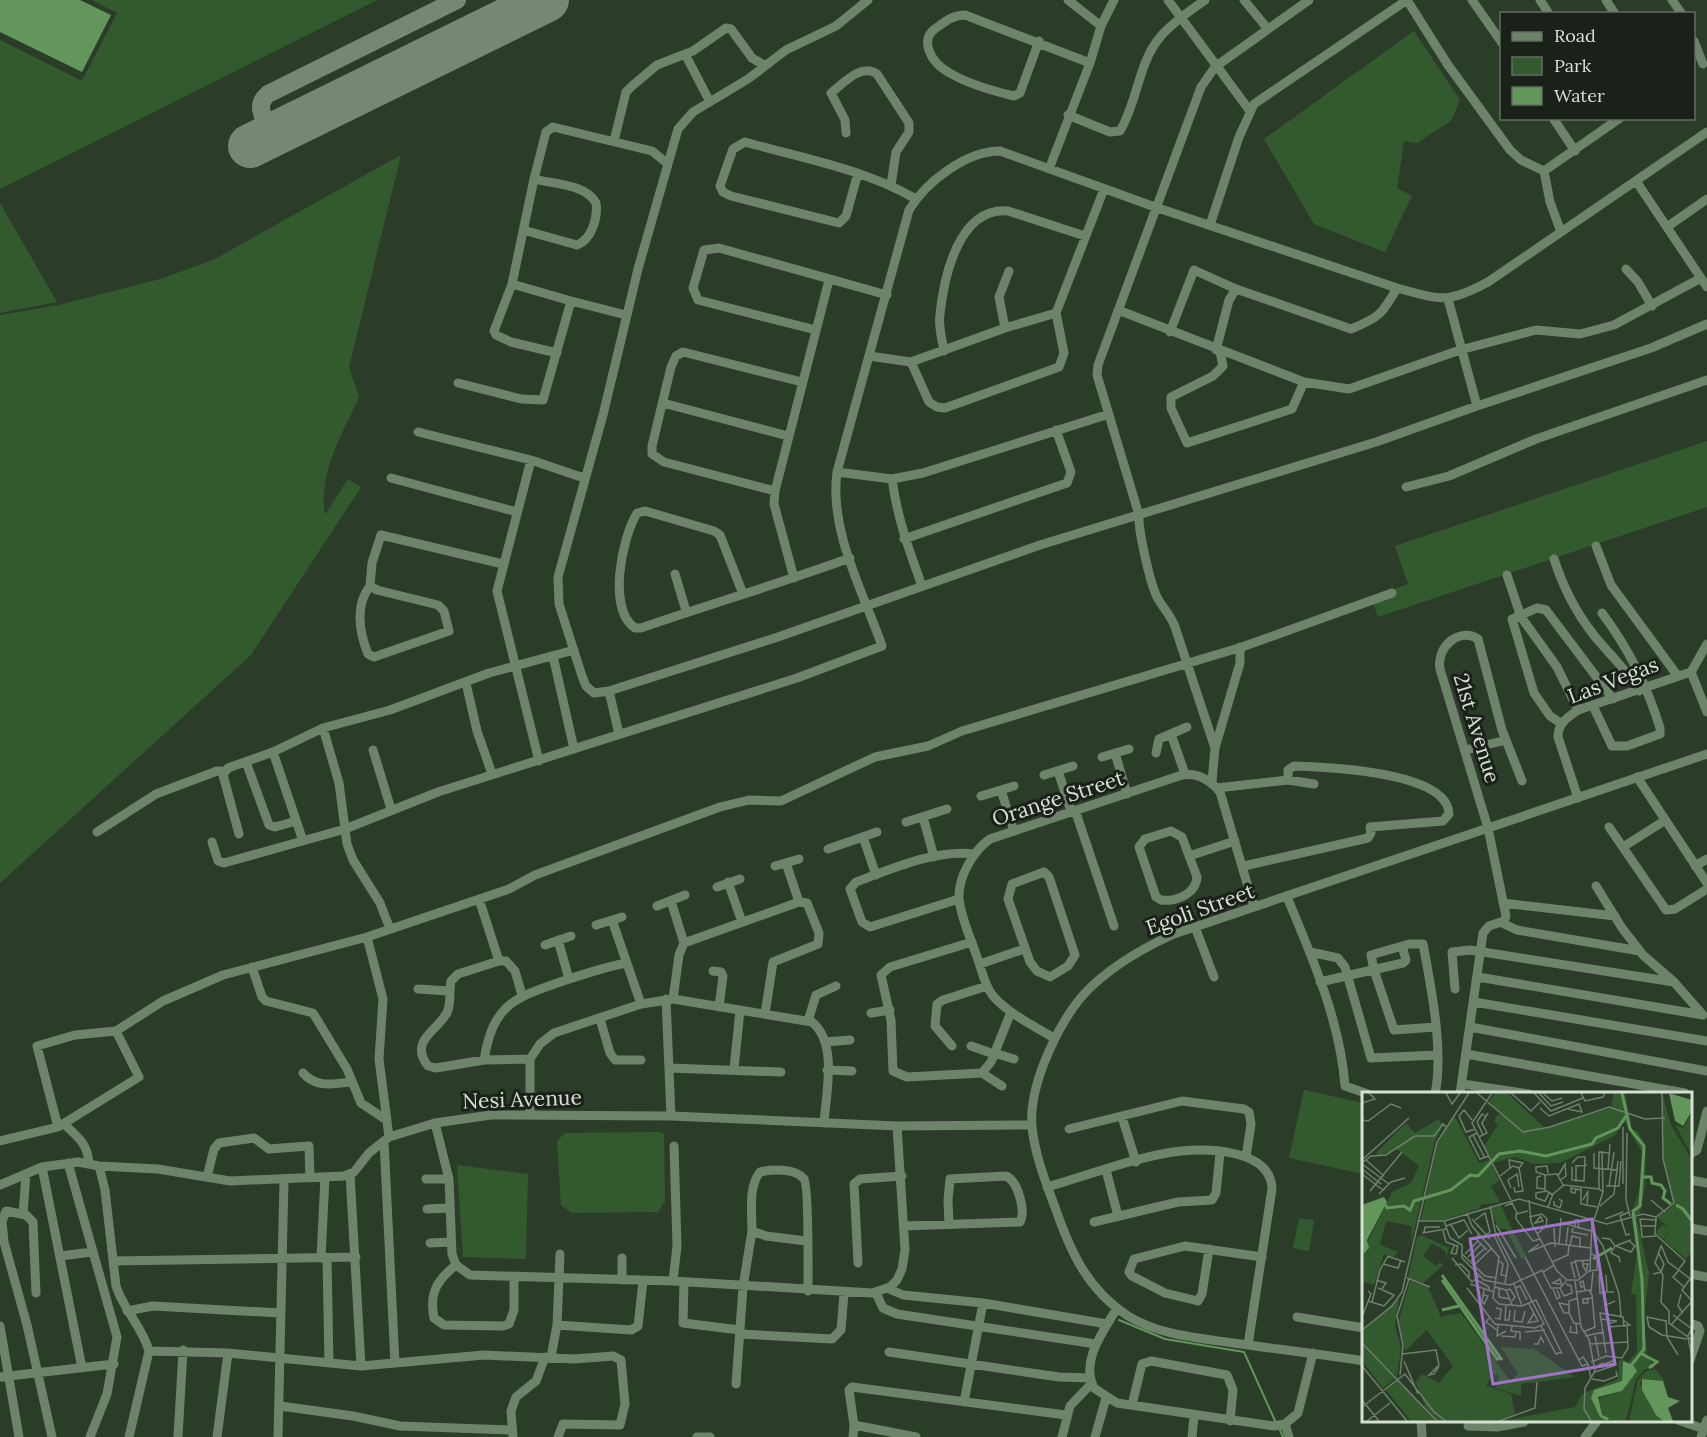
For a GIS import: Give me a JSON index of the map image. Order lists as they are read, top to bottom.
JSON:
{
  "streets": {
    "street": [
      "Las Vegas",
      "21st Avenue",
      "Orange Street",
      "Egoli Street",
      "Nesi Avenue"
    ]
  },
  "crossings": [
    ["Las Vegas", "Egoli Street"],
    ["21st Avenue", "Egoli Street"],
    ["Egoli Street", "Nesi Avenue"]
  ],
  "legend": ["Road", "Park", "Water"]
}
